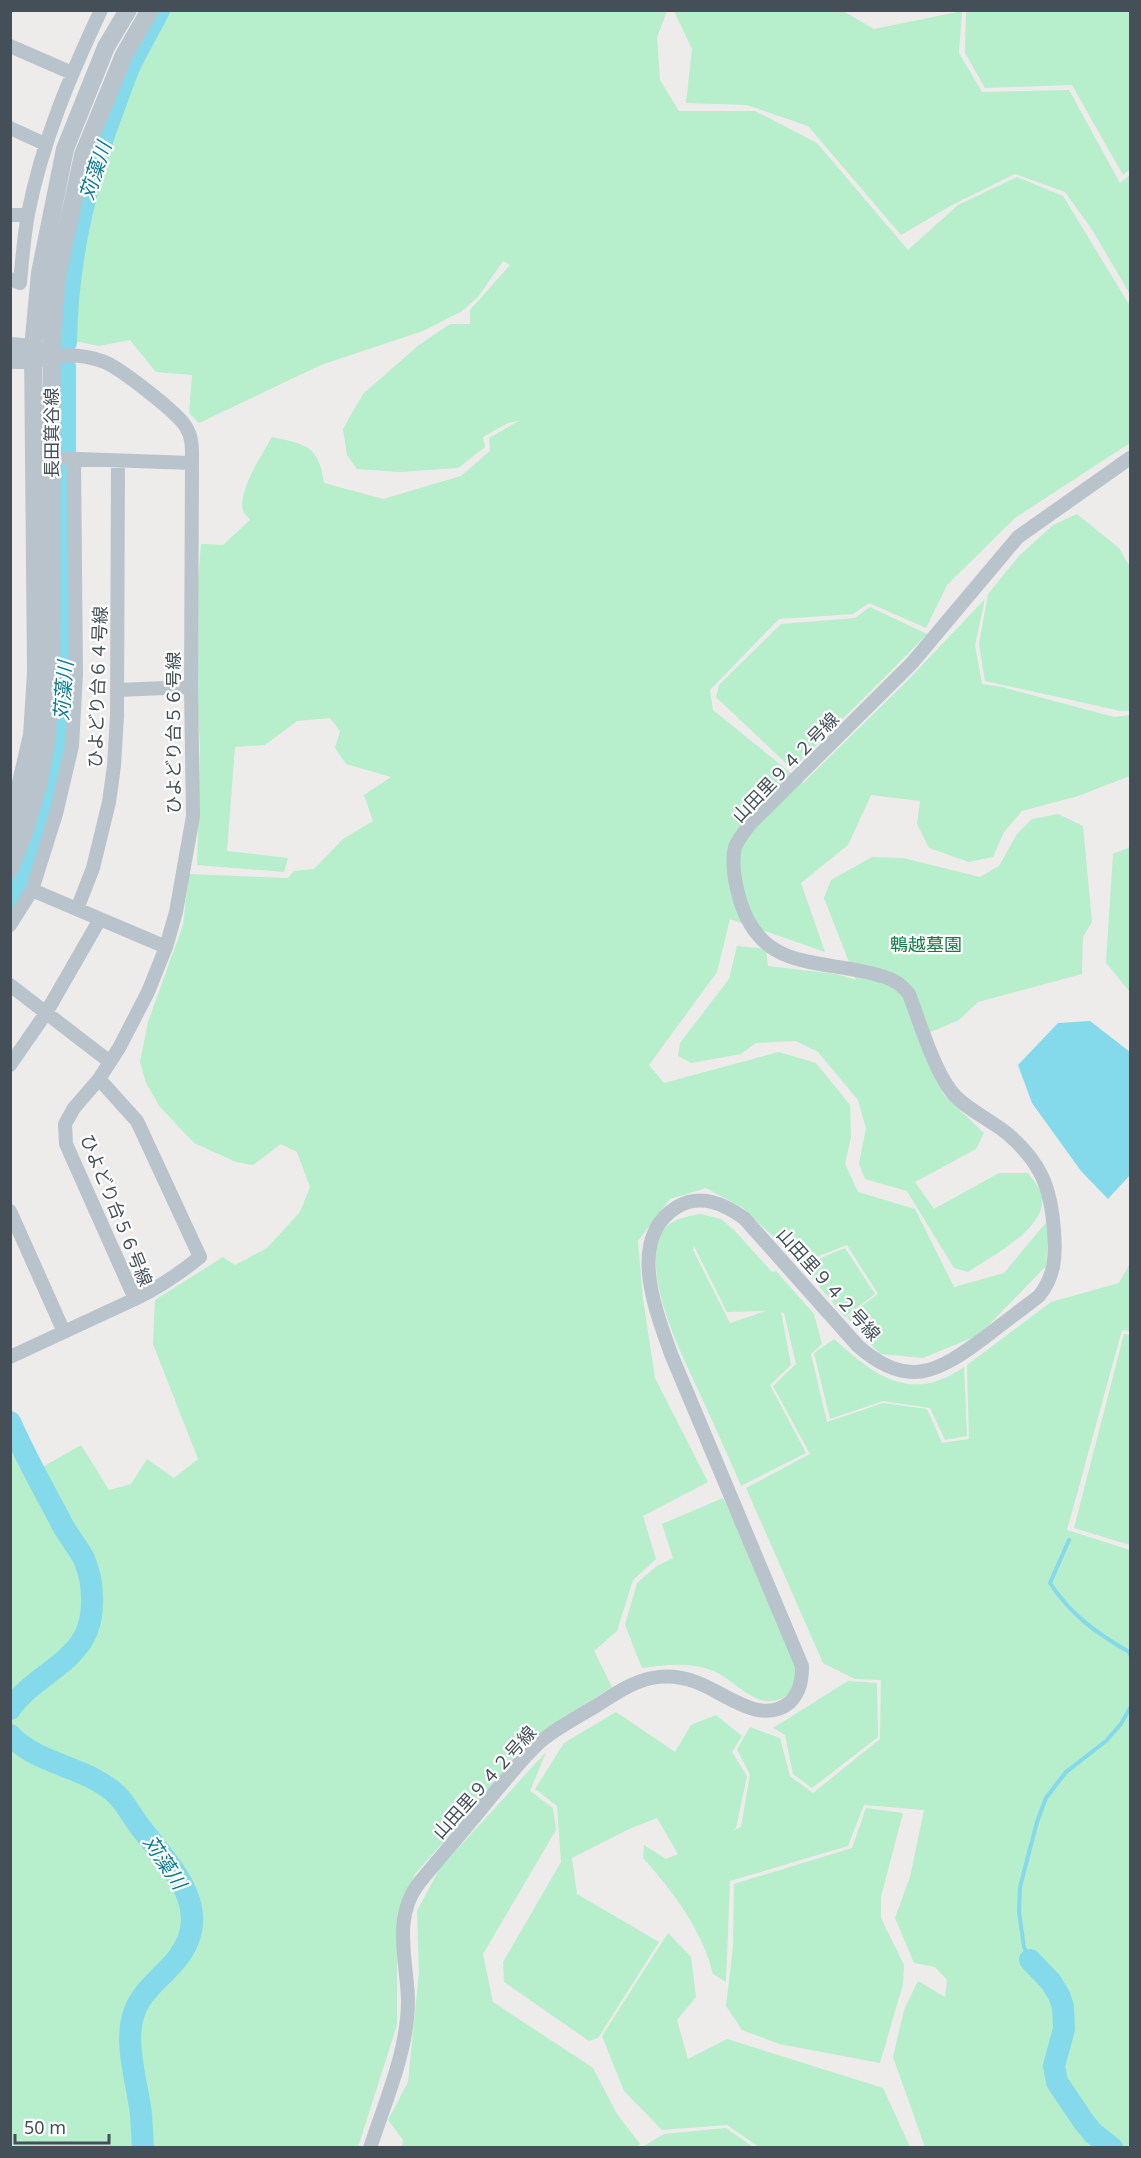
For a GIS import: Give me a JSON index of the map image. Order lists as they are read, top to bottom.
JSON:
{
  "streets": {
    "street": [
      "長田箕谷線",
      "ひよどり台６４号線",
      "ひよどり台５６号線",
      "山田里９４２号線"
    ]
  },
  "crossings": [
    ["長田箕谷線", "ひよどり台５６号線"]
  ],
  "water": ["苅藻川"],
  "parks": ["鵯越墓園"],
  "scale_bar": "50 m"
}
